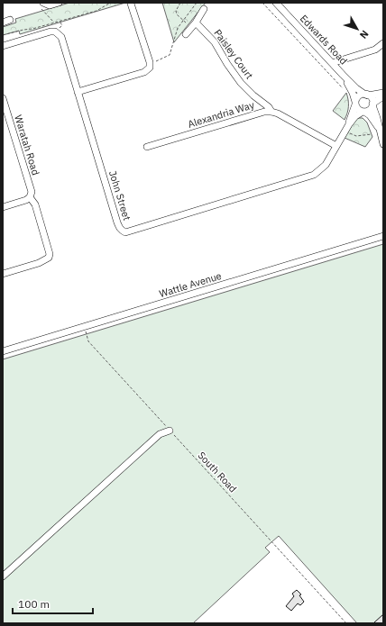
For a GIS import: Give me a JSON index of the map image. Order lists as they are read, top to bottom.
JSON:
{
  "streets": {
    "street": [
      "Edwards Road",
      "Paisley Court",
      "Alexandria Way",
      "Waratah Road",
      "John Street",
      "Wattle Avenue"
    ],
    "path": ["South Road"]
  },
  "crossings": [
    ["Edwards Road", "John Street"],
    ["Paisley Court", "Alexandria Way"],
    ["Wattle Avenue", "South Road"]
  ],
  "scale_bar": "100 m",
  "north": "bottom right"
}
